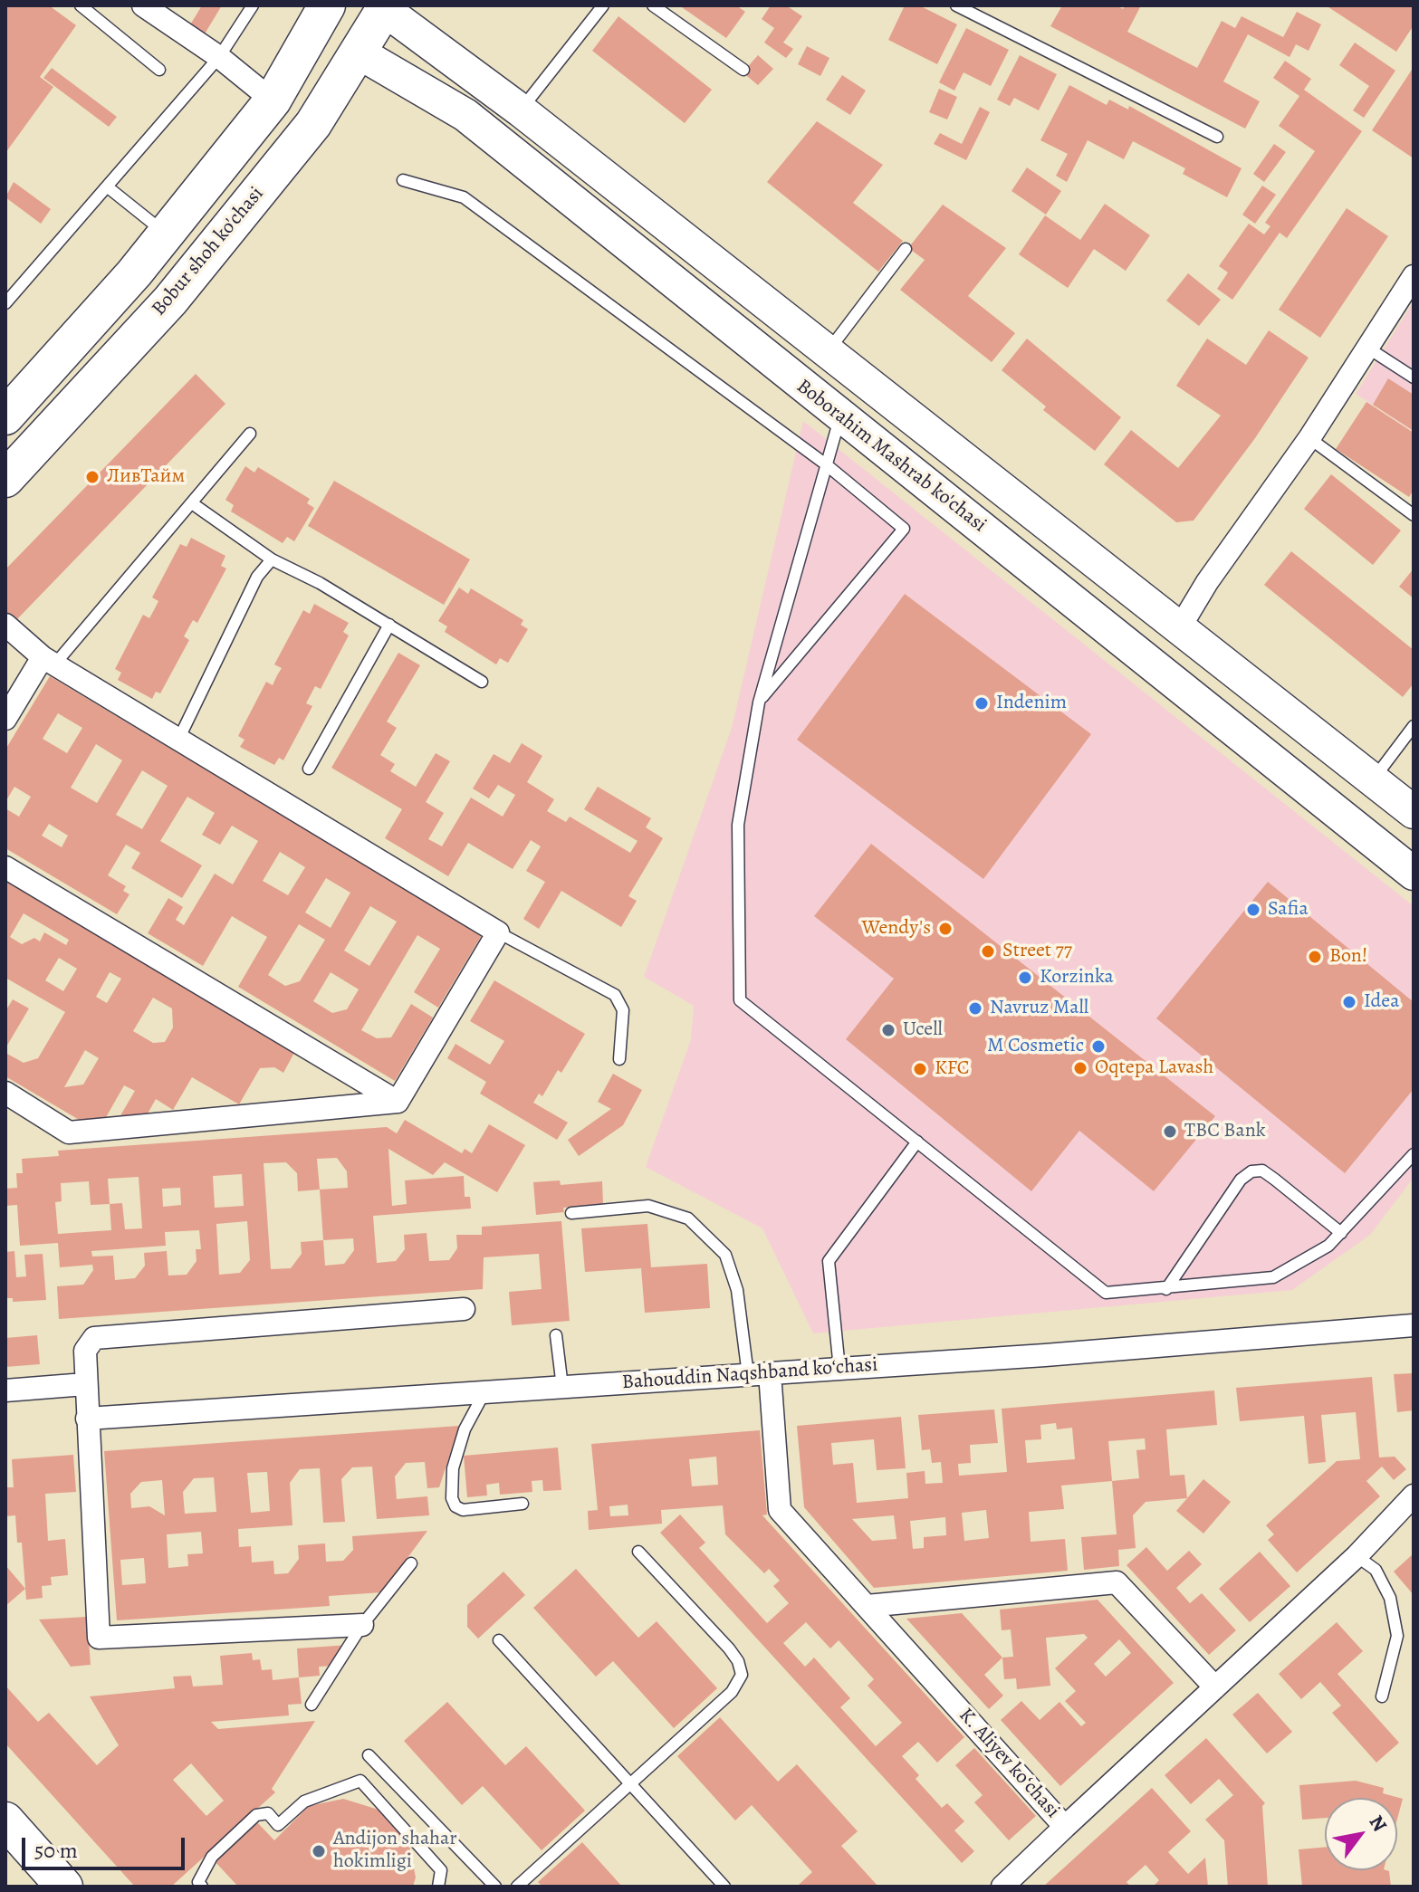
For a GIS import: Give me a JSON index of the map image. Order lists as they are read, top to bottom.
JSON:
{
  "streets": {
    "main road": ["Bobur shoh ko'chasi", "Boborahim Mashrab ko'chasi"],
    "street": ["Bahouddin Naqshband koʻchasi", "K. Aliyev koʻchasi"]
  },
  "crossings": [
    ["Bobur shoh ko'chasi", "Boborahim Mashrab ko'chasi"],
    ["Bahouddin Naqshband koʻchasi", "K. Aliyev koʻchasi"]
  ],
  "places": [
    "ЛивТайм",
    "Indenim",
    "Safia",
    "Wendy's",
    "Street 77",
    "Bon!",
    "Korzinka",
    "Idea",
    "Navruz Mall",
    "Ucell",
    "M Cosmetic",
    "Oqtepa Lavash",
    "KFC",
    "TBC Bank",
    "Andijon shahar hokimligi"
  ],
  "scale_bar": "50 m",
  "north": "top right"
}
